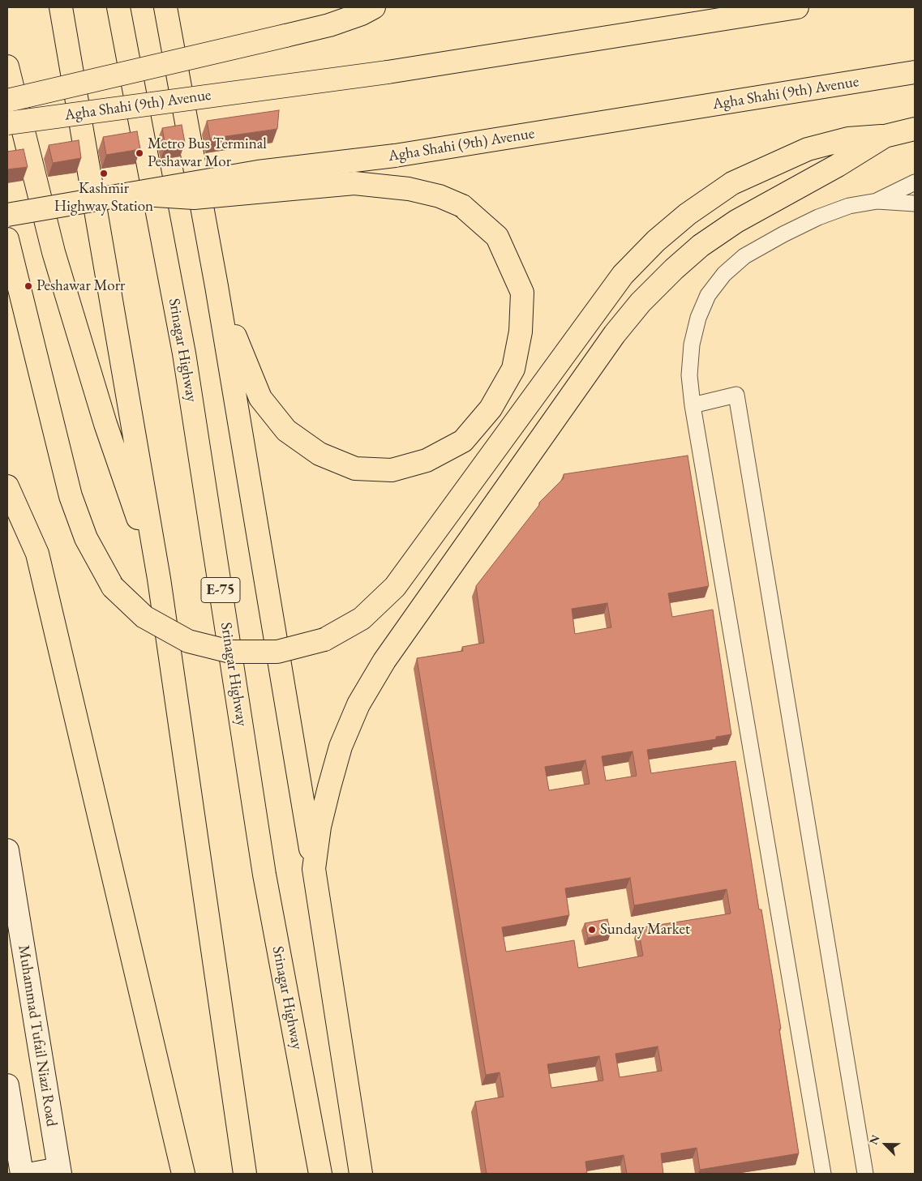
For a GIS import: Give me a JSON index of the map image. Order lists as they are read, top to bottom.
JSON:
{
  "streets": {
    "main road": [
      "Agha Shahi (9th) Avenue",
      "Srinagar Highway",
      "E-75",
      "Muhammad Tufail Niazi Road"
    ]
  },
  "places": [
    "Metro Bus Terminal Peshawar Mor",
    "Kashmir Highway Station",
    "Peshawar Morr",
    "Sunday Market"
  ],
  "north": "top left"
}
